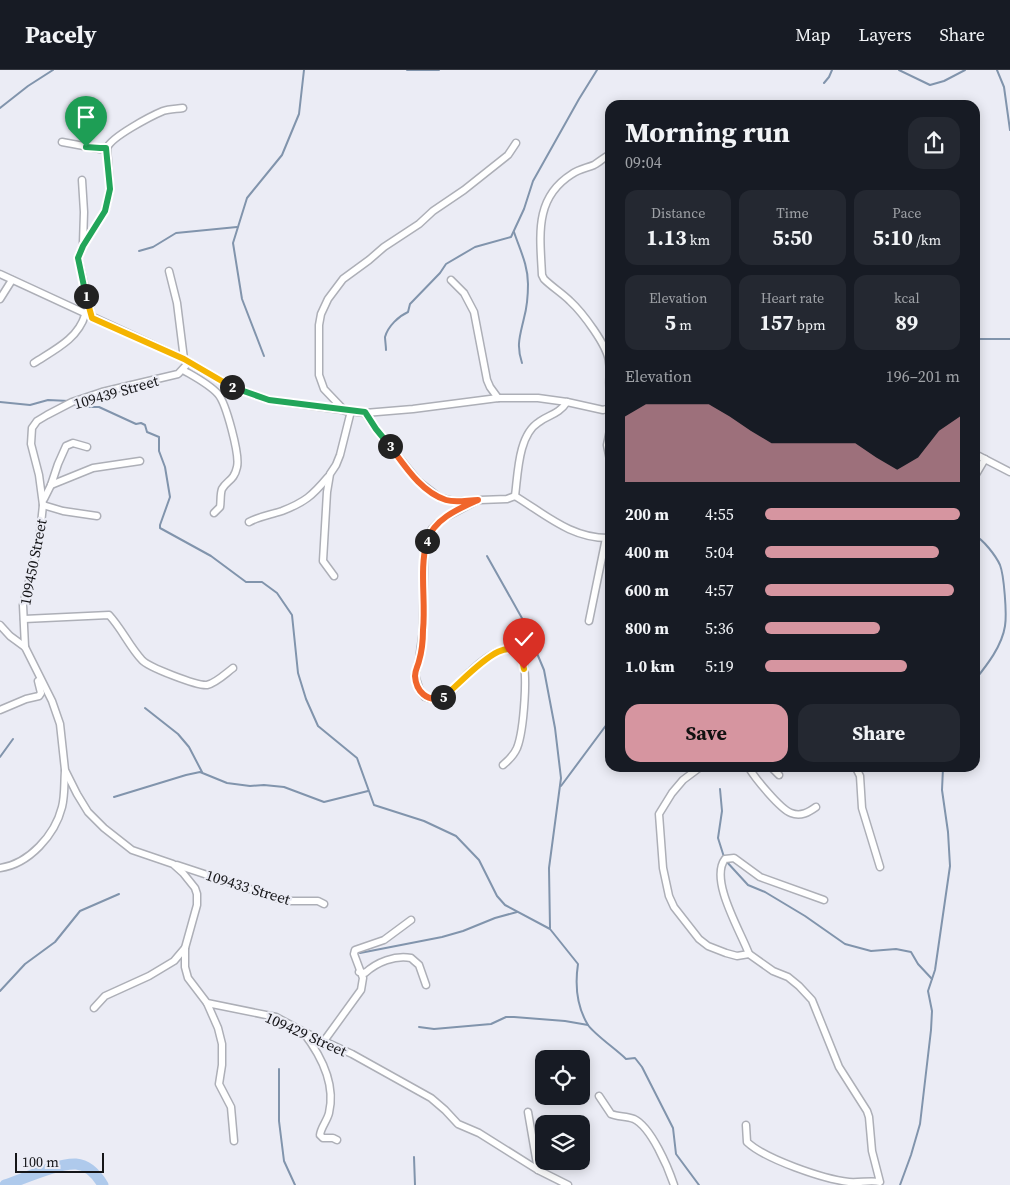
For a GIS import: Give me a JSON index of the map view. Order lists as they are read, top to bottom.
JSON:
{
  "streets": {
    "street": [
      "109439 Street",
      "109450 Street",
      "109433 Street",
      "109429 Street"
    ]
  },
  "crossings": [
    ["109439 Street", "109450 Street"]
  ],
  "scale_bar": "100 m",
  "page": {
    "header": "Pacely",
    "nav": ["Map", "Layers", "Share"],
    "heading": ["Morning run", "09:04"],
    "stats": [
      ["Distance", "1.13 km"],
      ["Time", "5:50"],
      ["Pace", "5:10 /km"],
      ["Elevation", "5 m"],
      ["Heart rate", "157 bpm"],
      ["kcal", "89"]
    ],
    "pins": [
      "1",
      "2",
      "3",
      "4",
      "5"
    ],
    "chart": ["Elevation", "196–201 m"],
    "list": [
      {
        "name": "200 m",
        "note": "4:55"
      },
      {
        "name": "400 m",
        "note": "5:04"
      },
      {
        "name": "600 m",
        "note": "4:57"
      },
      {
        "name": "800 m",
        "note": "5:36"
      },
      {
        "name": "1.0 km",
        "note": "5:19"
      }
    ],
    "buttons": ["Save", "Share"],
    "scale": "100 m"
  }
}
